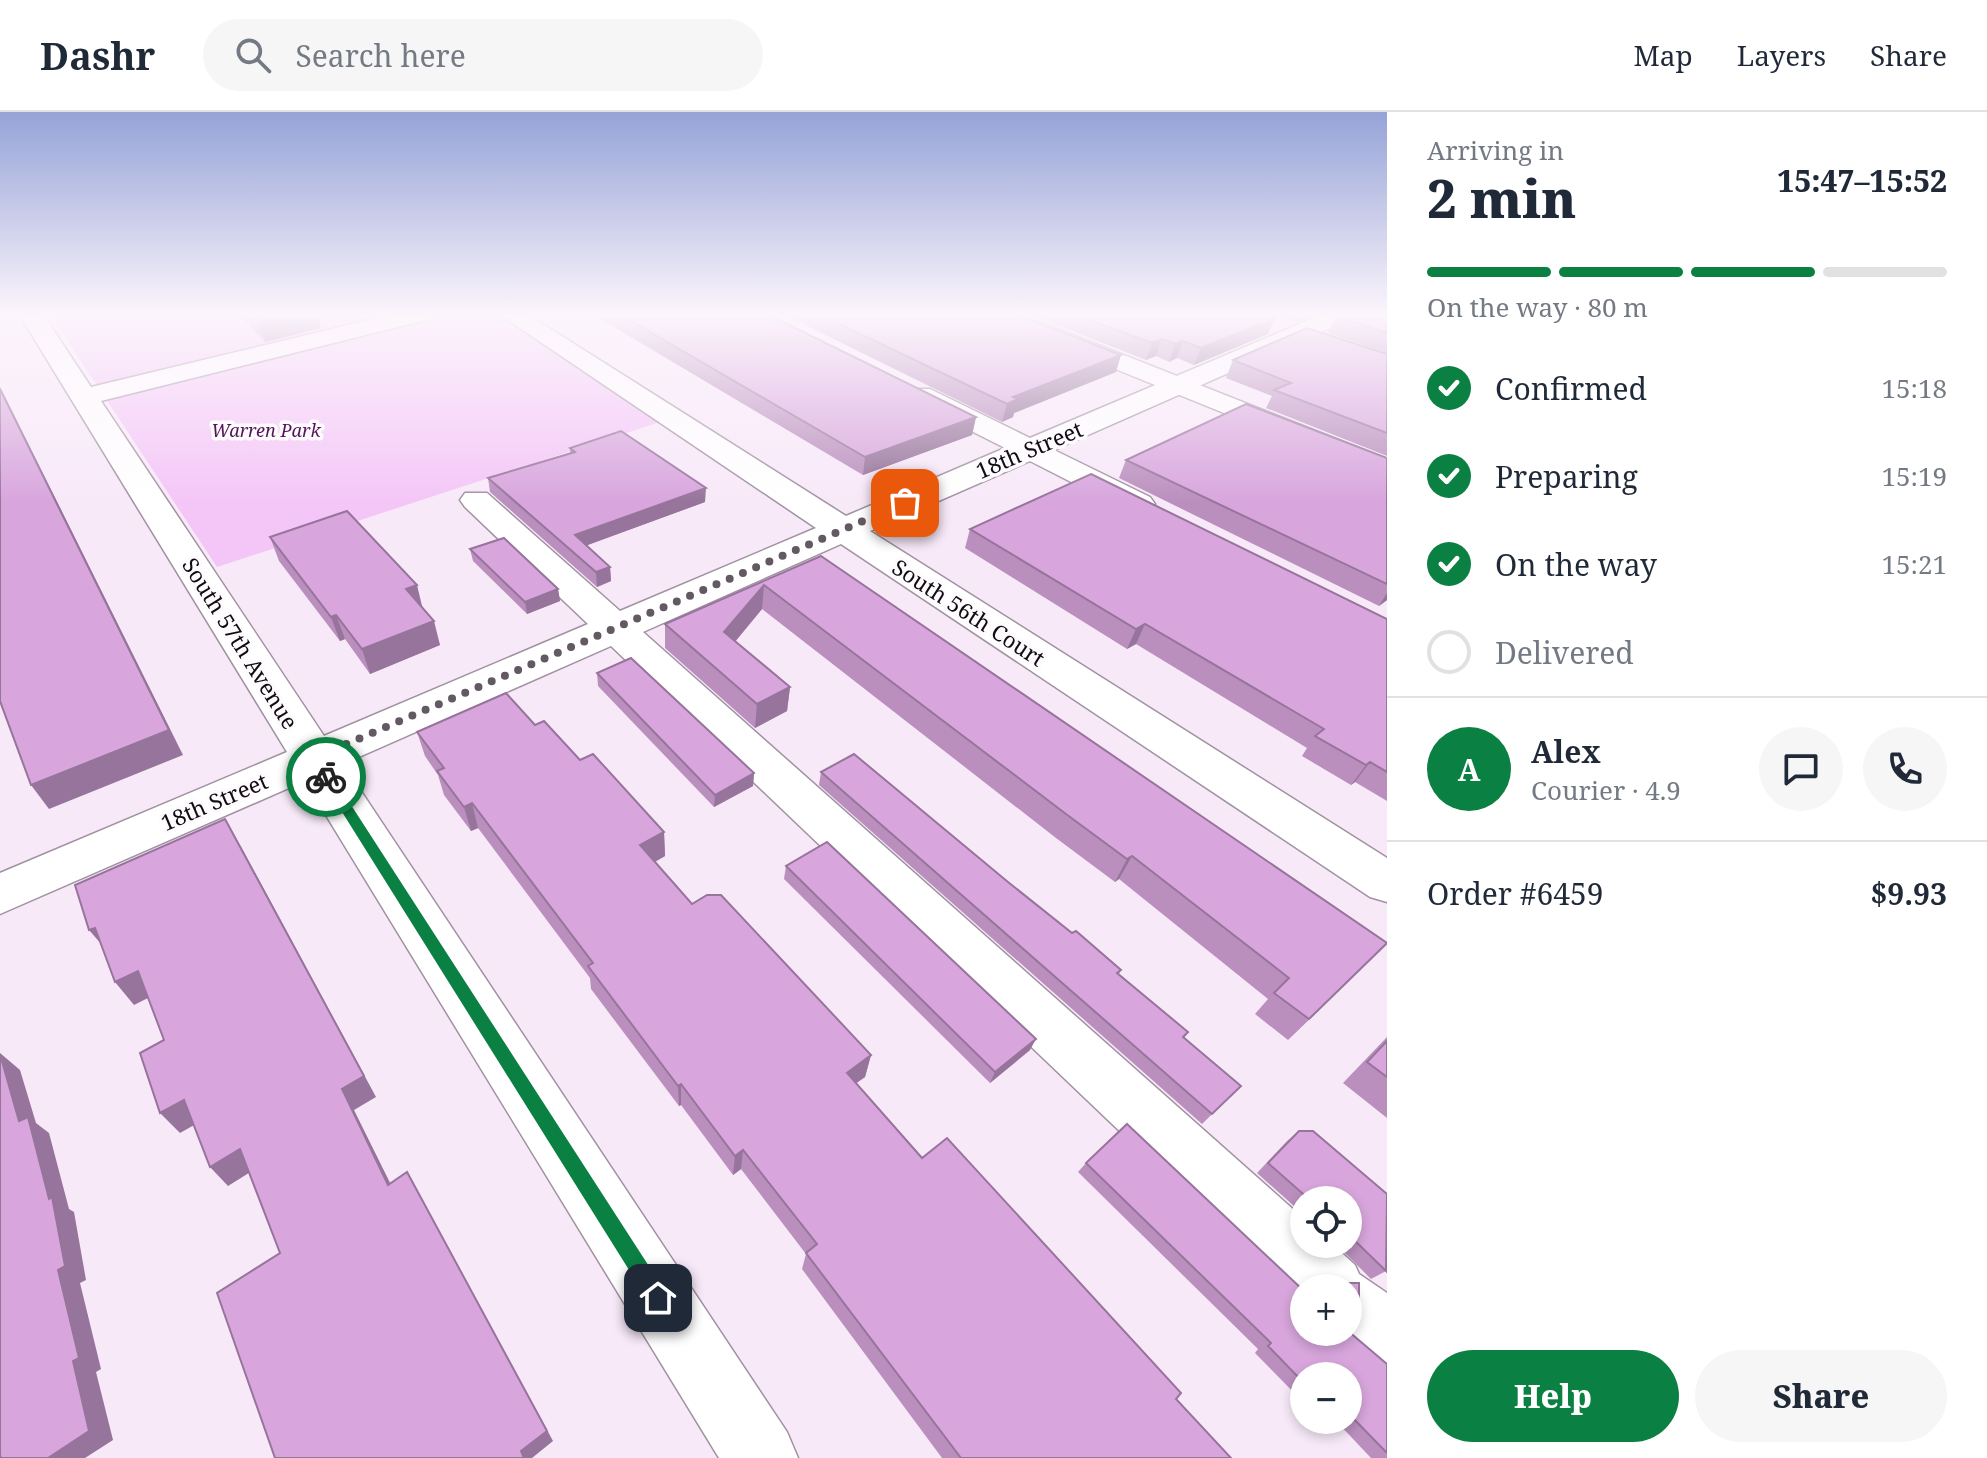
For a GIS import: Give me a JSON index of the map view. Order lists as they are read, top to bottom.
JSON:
{
  "streets": {
    "street": ["18th Street", "South 56th Court", "South 57th Avenue"]
  },
  "crossings": [
    ["18th Street", "South 56th Court"],
    ["18th Street", "South 57th Avenue"]
  ],
  "parks": ["Warren Park"],
  "page": {
    "header": "Dashr",
    "search": "Search here",
    "nav": ["Map", "Layers", "Share"],
    "heading": ["2 min", "Arriving in", "15:47–15:52"],
    "panel": [
      "Alex",
      "Courier · 4.9",
      "Order #6459",
      "$9.93"
    ],
    "bar": "On the way · 80 m",
    "list": [
      ["Confirmed", "15:18"],
      ["Preparing", "15:19"],
      ["On the way", "15:21"],
      "Delivered"
    ],
    "round": "A",
    "map_buttons": ["+", "−"],
    "buttons": ["Help", "Share"]
  }
}
